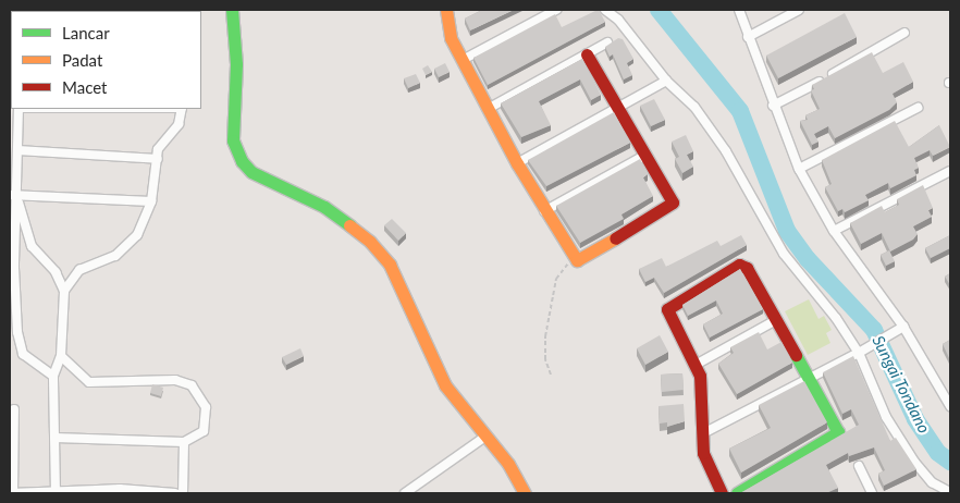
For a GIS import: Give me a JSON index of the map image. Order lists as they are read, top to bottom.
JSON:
{
  "water": ["Sungai Tondano"],
  "legend": ["Lancar", "Padat", "Macet"]
}
